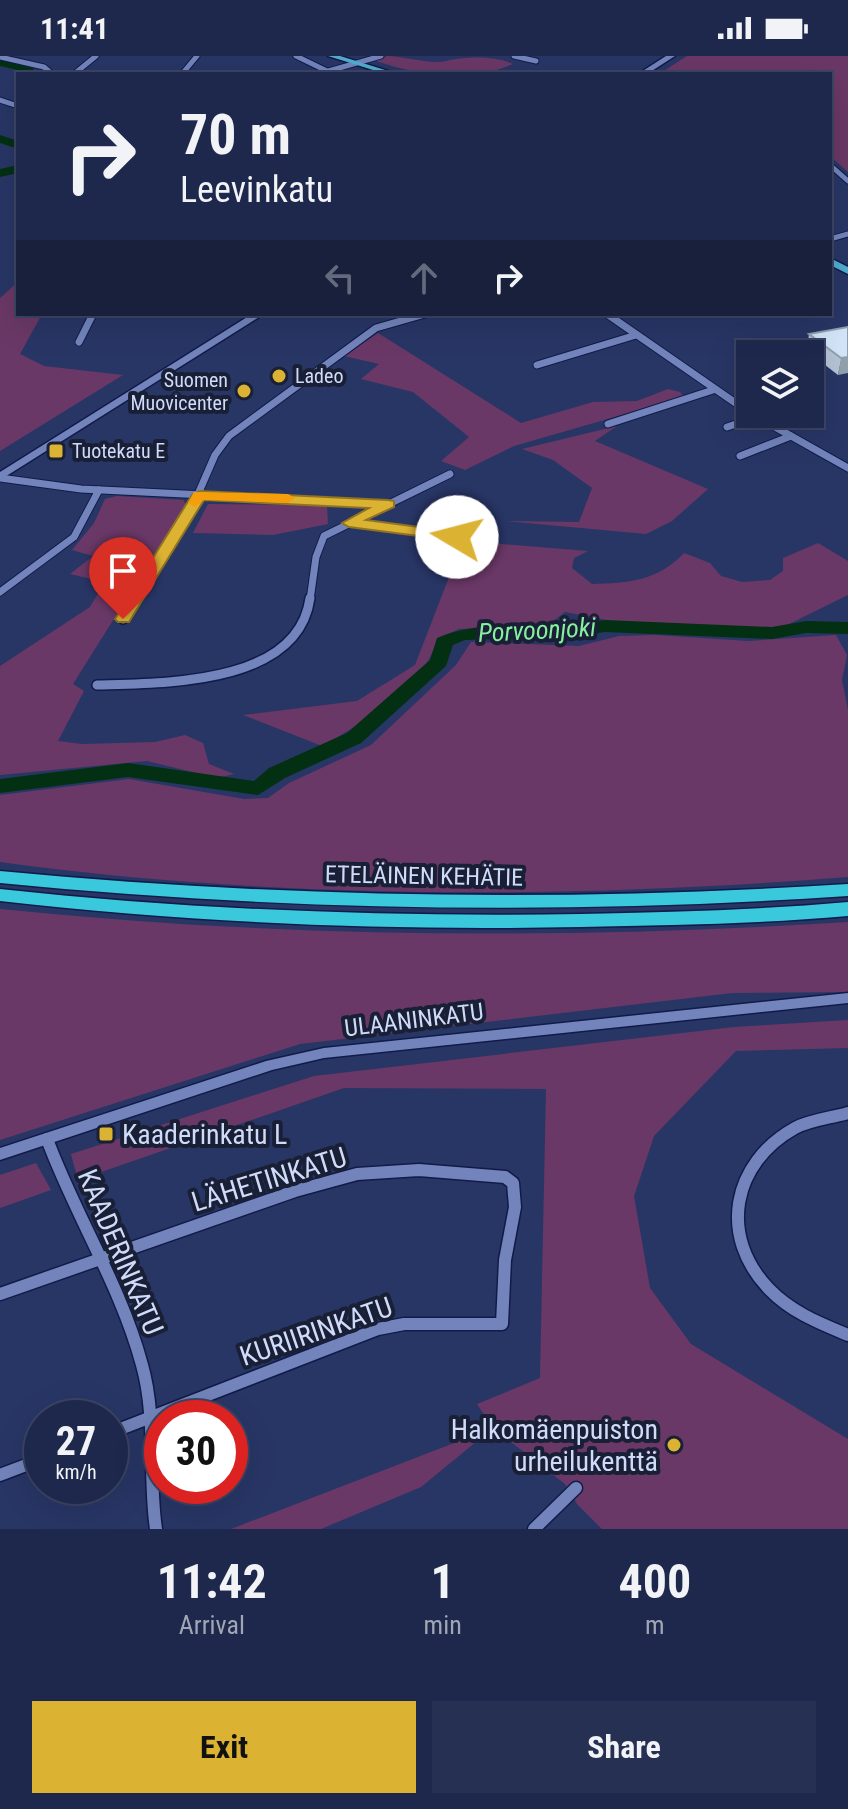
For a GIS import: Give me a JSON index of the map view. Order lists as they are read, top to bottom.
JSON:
{
  "streets": {
    "highway": ["ETELÄINEN KEHÄTIE"],
    "street": [
      "ULAANINKATU",
      "LÄHETINKATU",
      "KAADERINKATU",
      "KURIIRINKATU"
    ]
  },
  "crossings": [
    ["ULAANINKATU", "KAADERINKATU"],
    ["LÄHETINKATU", "KAADERINKATU"],
    ["LÄHETINKATU", "KURIIRINKATU"]
  ],
  "water": ["Porvoonjoki"],
  "places": {
    "other": ["Ladeo", "Suomen Muovicenter", "Halkomäenpuiston urheilukenttä"],
    "transit": ["Tuotekatu E", "Kaaderinkatu L"]
  },
  "page": {
    "status": "11:41",
    "turn": ["70 m", "Leevinkatu"],
    "speed": "27 km/h",
    "limit": "30",
    "eta": [
      "11:42",
      "Arrival",
      "1",
      "min",
      "400",
      "m"
    ],
    "buttons": ["Exit", "Share"]
  }
}
